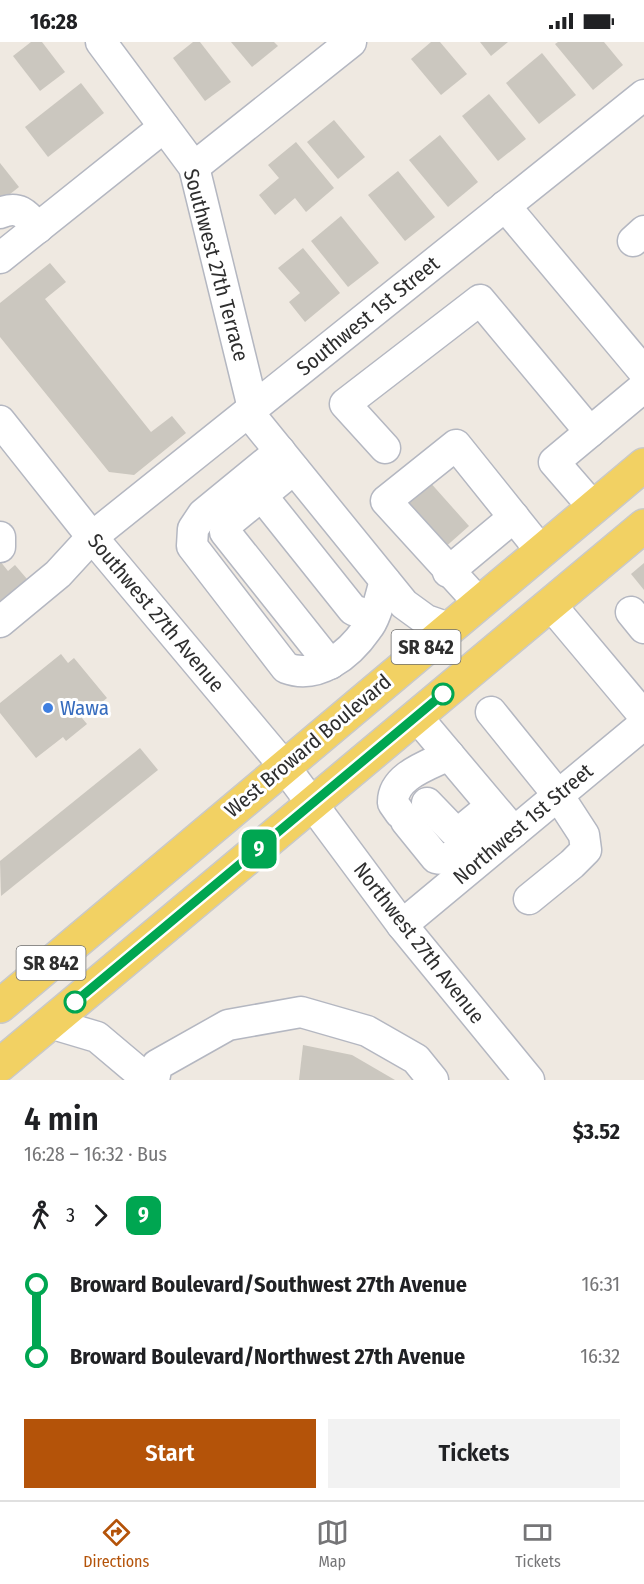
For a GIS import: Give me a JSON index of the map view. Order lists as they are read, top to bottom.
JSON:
{
  "streets": {
    "main road": ["SR 842", "West Broward Boulevard"],
    "street": [
      "Southwest 27th Terrace",
      "Southwest 1st Street",
      "Southwest 27th Avenue",
      "Northwest 1st Street",
      "Northwest 27th Avenue"
    ]
  },
  "crossings": [
    ["Southwest 27th Terrace", "Southwest 1st Street"],
    ["Southwest 1st Street", "Southwest 27th Avenue"],
    ["Southwest 27th Avenue", "SR 842"],
    ["Southwest 27th Avenue", "West Broward Boulevard"],
    ["Southwest 27th Avenue", "Northwest 27th Avenue"],
    ["SR 842", "Northwest 27th Avenue"],
    ["Northwest 1st Street", "Northwest 27th Avenue"]
  ],
  "places": ["Wawa"],
  "lines": ["bus line 9"],
  "page": {
    "status": "16:28",
    "on_map": "9",
    "heading": ["4 min", "16:28 – 16:32 · Bus", "$3.52"],
    "legs": ["3", "9"],
    "list": [
      {
        "name": "Broward Boulevard/Southwest 27th Avenue",
        "value": "16:31"
      },
      {
        "name": "Broward Boulevard/Northwest 27th Avenue",
        "value": "16:32"
      }
    ],
    "buttons": ["Start", "Tickets"],
    "tabs": ["Directions", "Map", "Tickets"]
  }
}
